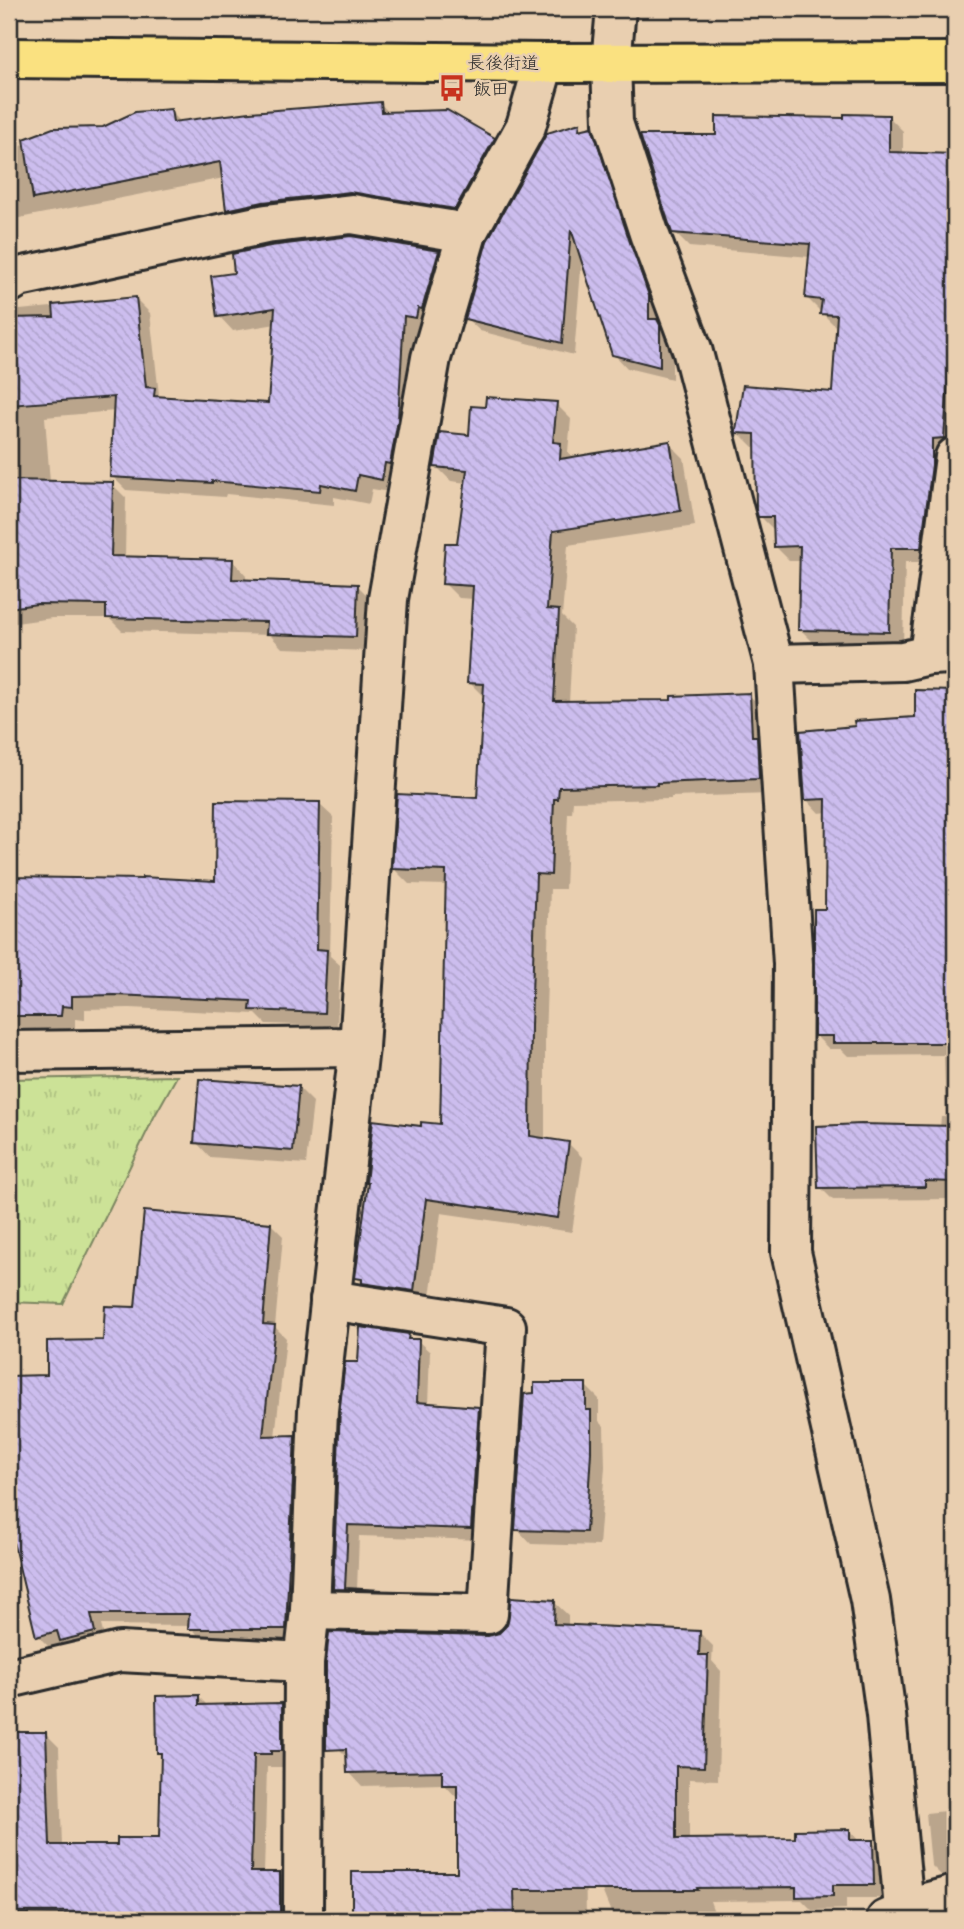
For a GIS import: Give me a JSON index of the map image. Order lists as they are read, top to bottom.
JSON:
{
  "streets": {
    "main road": ["長後街道"]
  },
  "places": {
    "bus stop": ["飯田"]
  }
}
